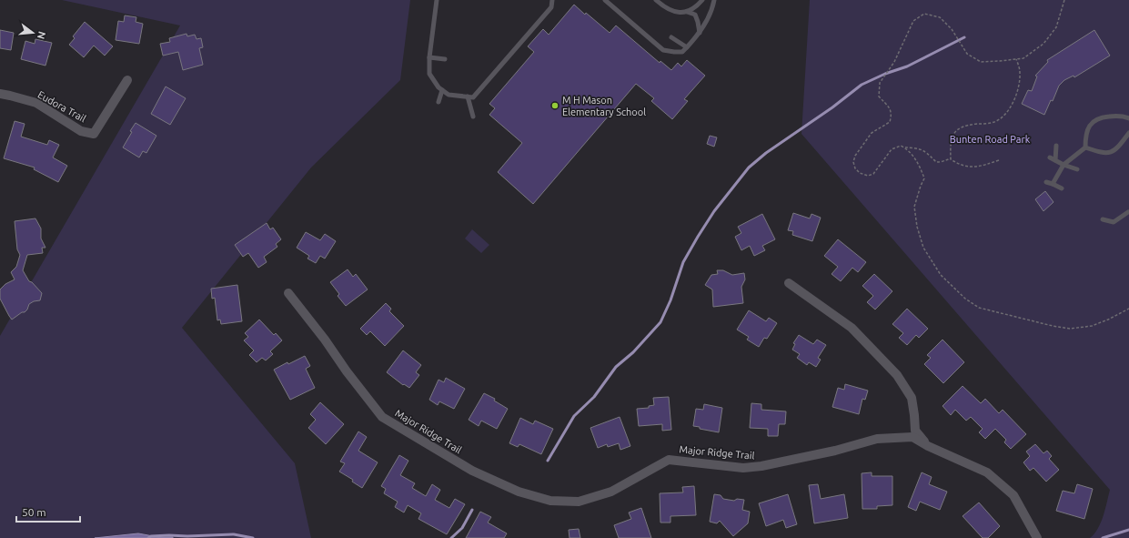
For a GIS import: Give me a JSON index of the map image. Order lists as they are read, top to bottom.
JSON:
{
  "streets": {
    "street": ["Eudora Trail", "Major Ridge Trail"]
  },
  "parks": ["Bunten Road Park"],
  "places": ["M H Mason Elementary School"],
  "scale_bar": "50 m",
  "north": "right"
}
